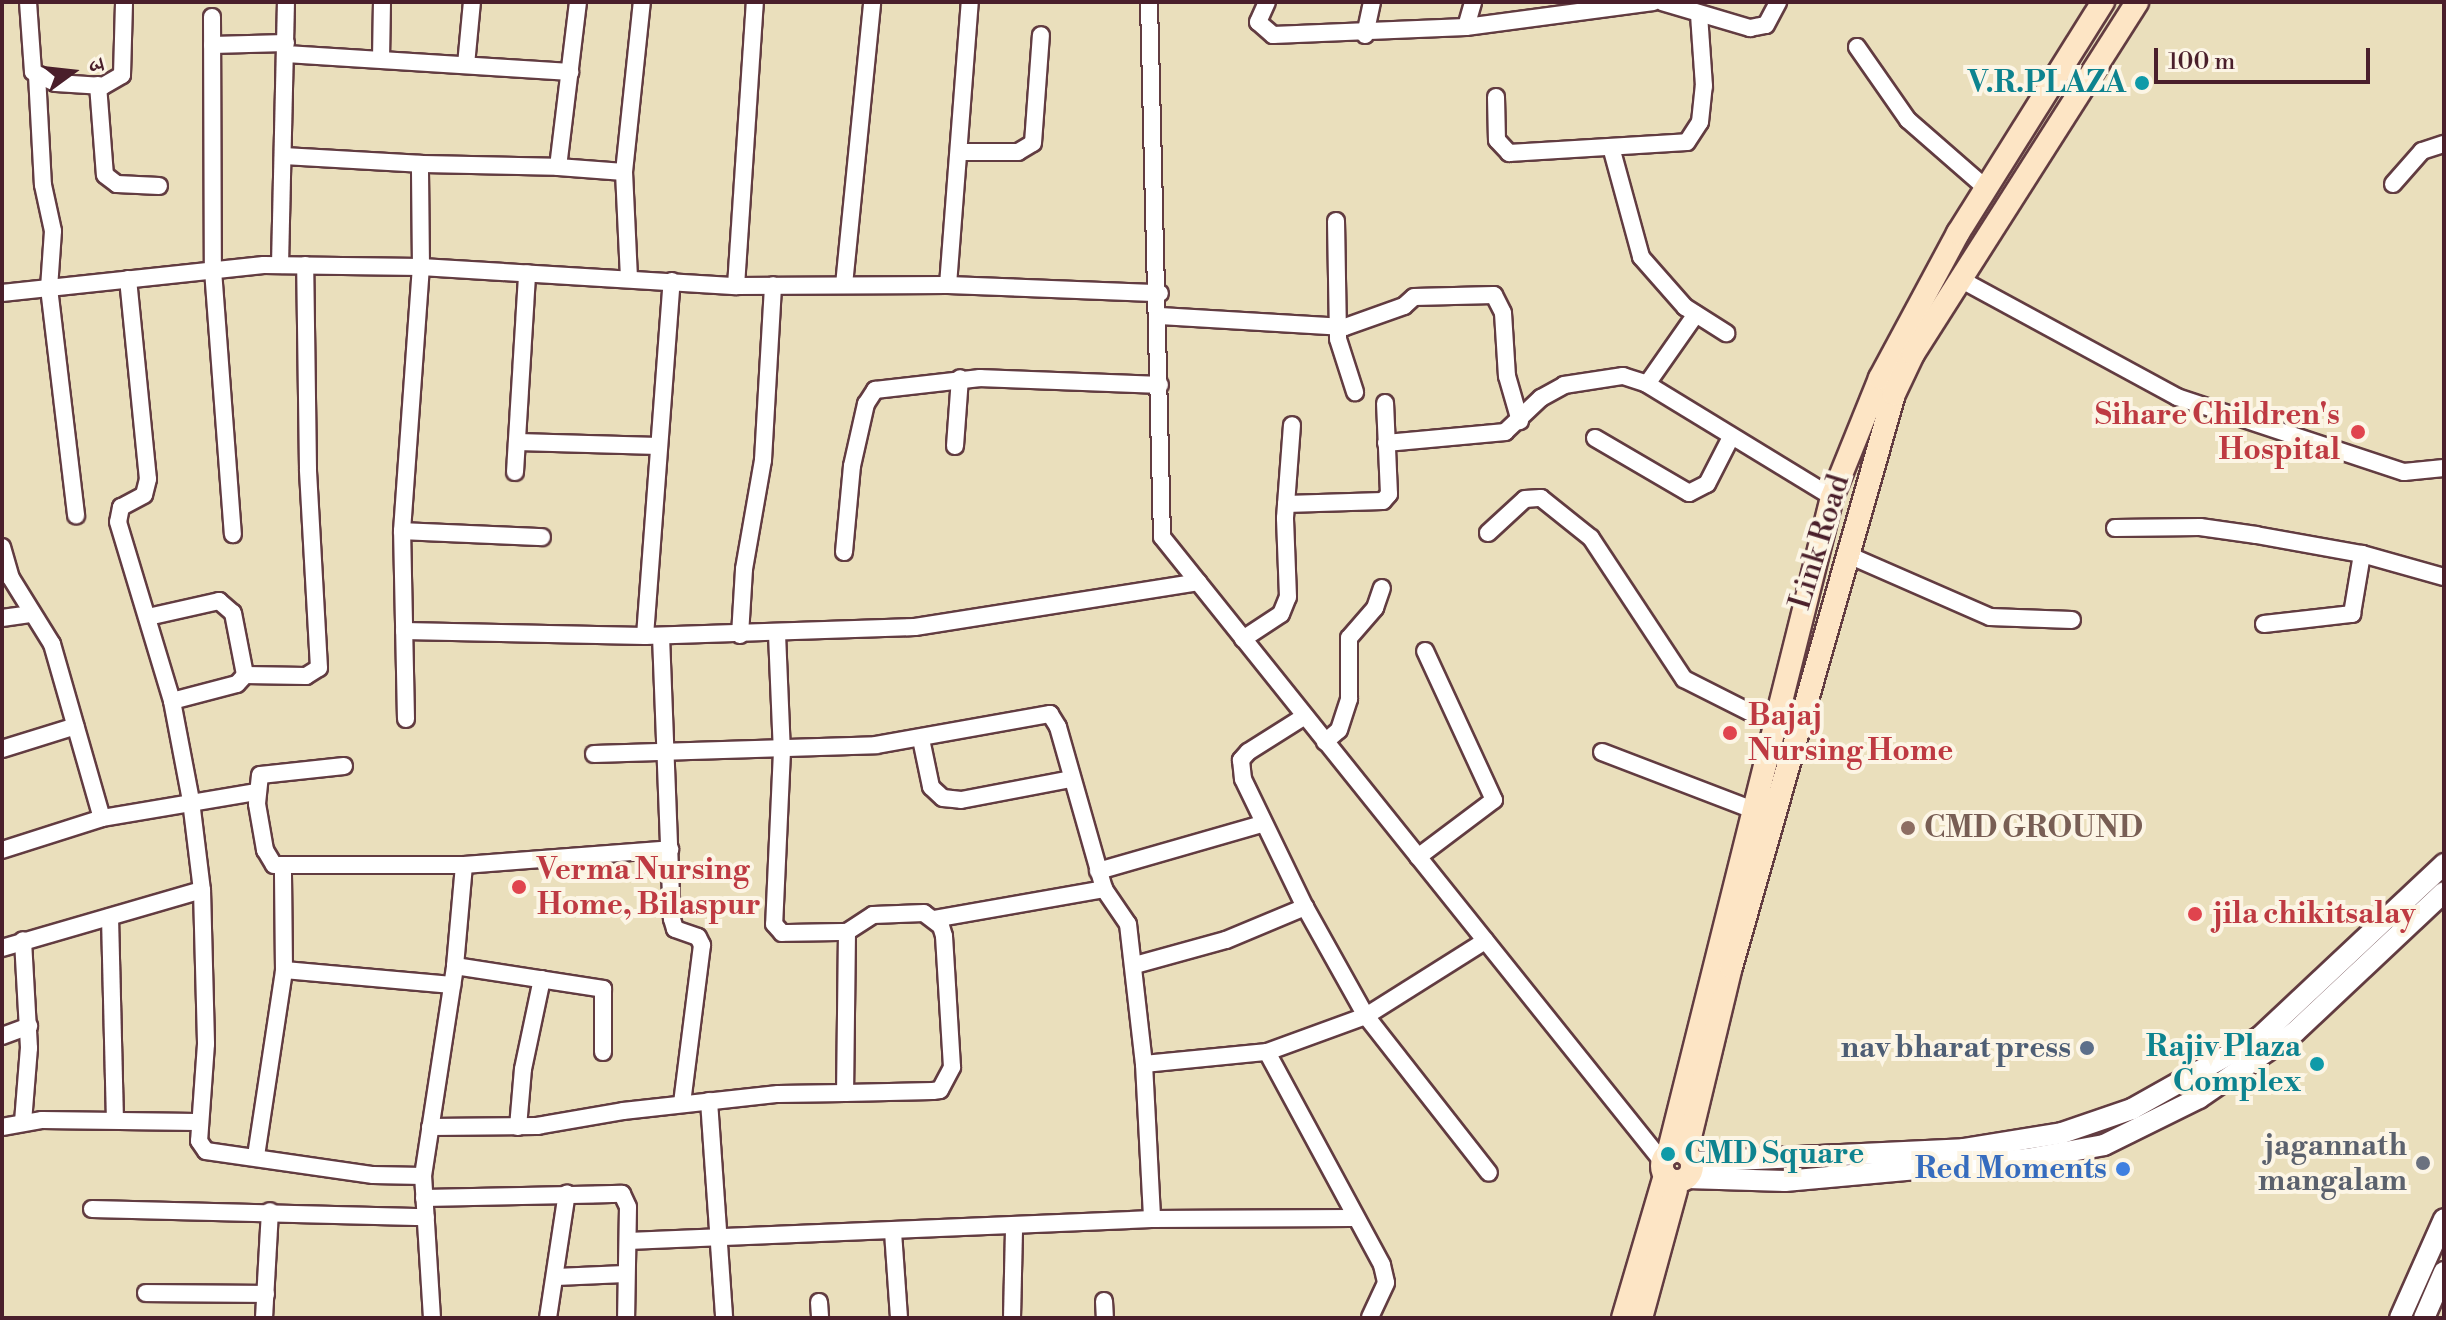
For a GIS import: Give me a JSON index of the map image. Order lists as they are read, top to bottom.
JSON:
{
  "streets": {
    "main road": ["Link Road"]
  },
  "places": [
    "V.R.PLAZA",
    "Sihare Children's Hospital",
    "Bajaj Nursing Home",
    "CMD GROUND",
    "Verma Nursing Home, Bilaspur",
    "jila chikitsalay",
    "nav bharat press",
    "Rajiv Plaza Complex",
    "CMD Square",
    "jagannath mangalam",
    "Red Moments"
  ],
  "scale_bar": "100 m",
  "north": "right"
}
